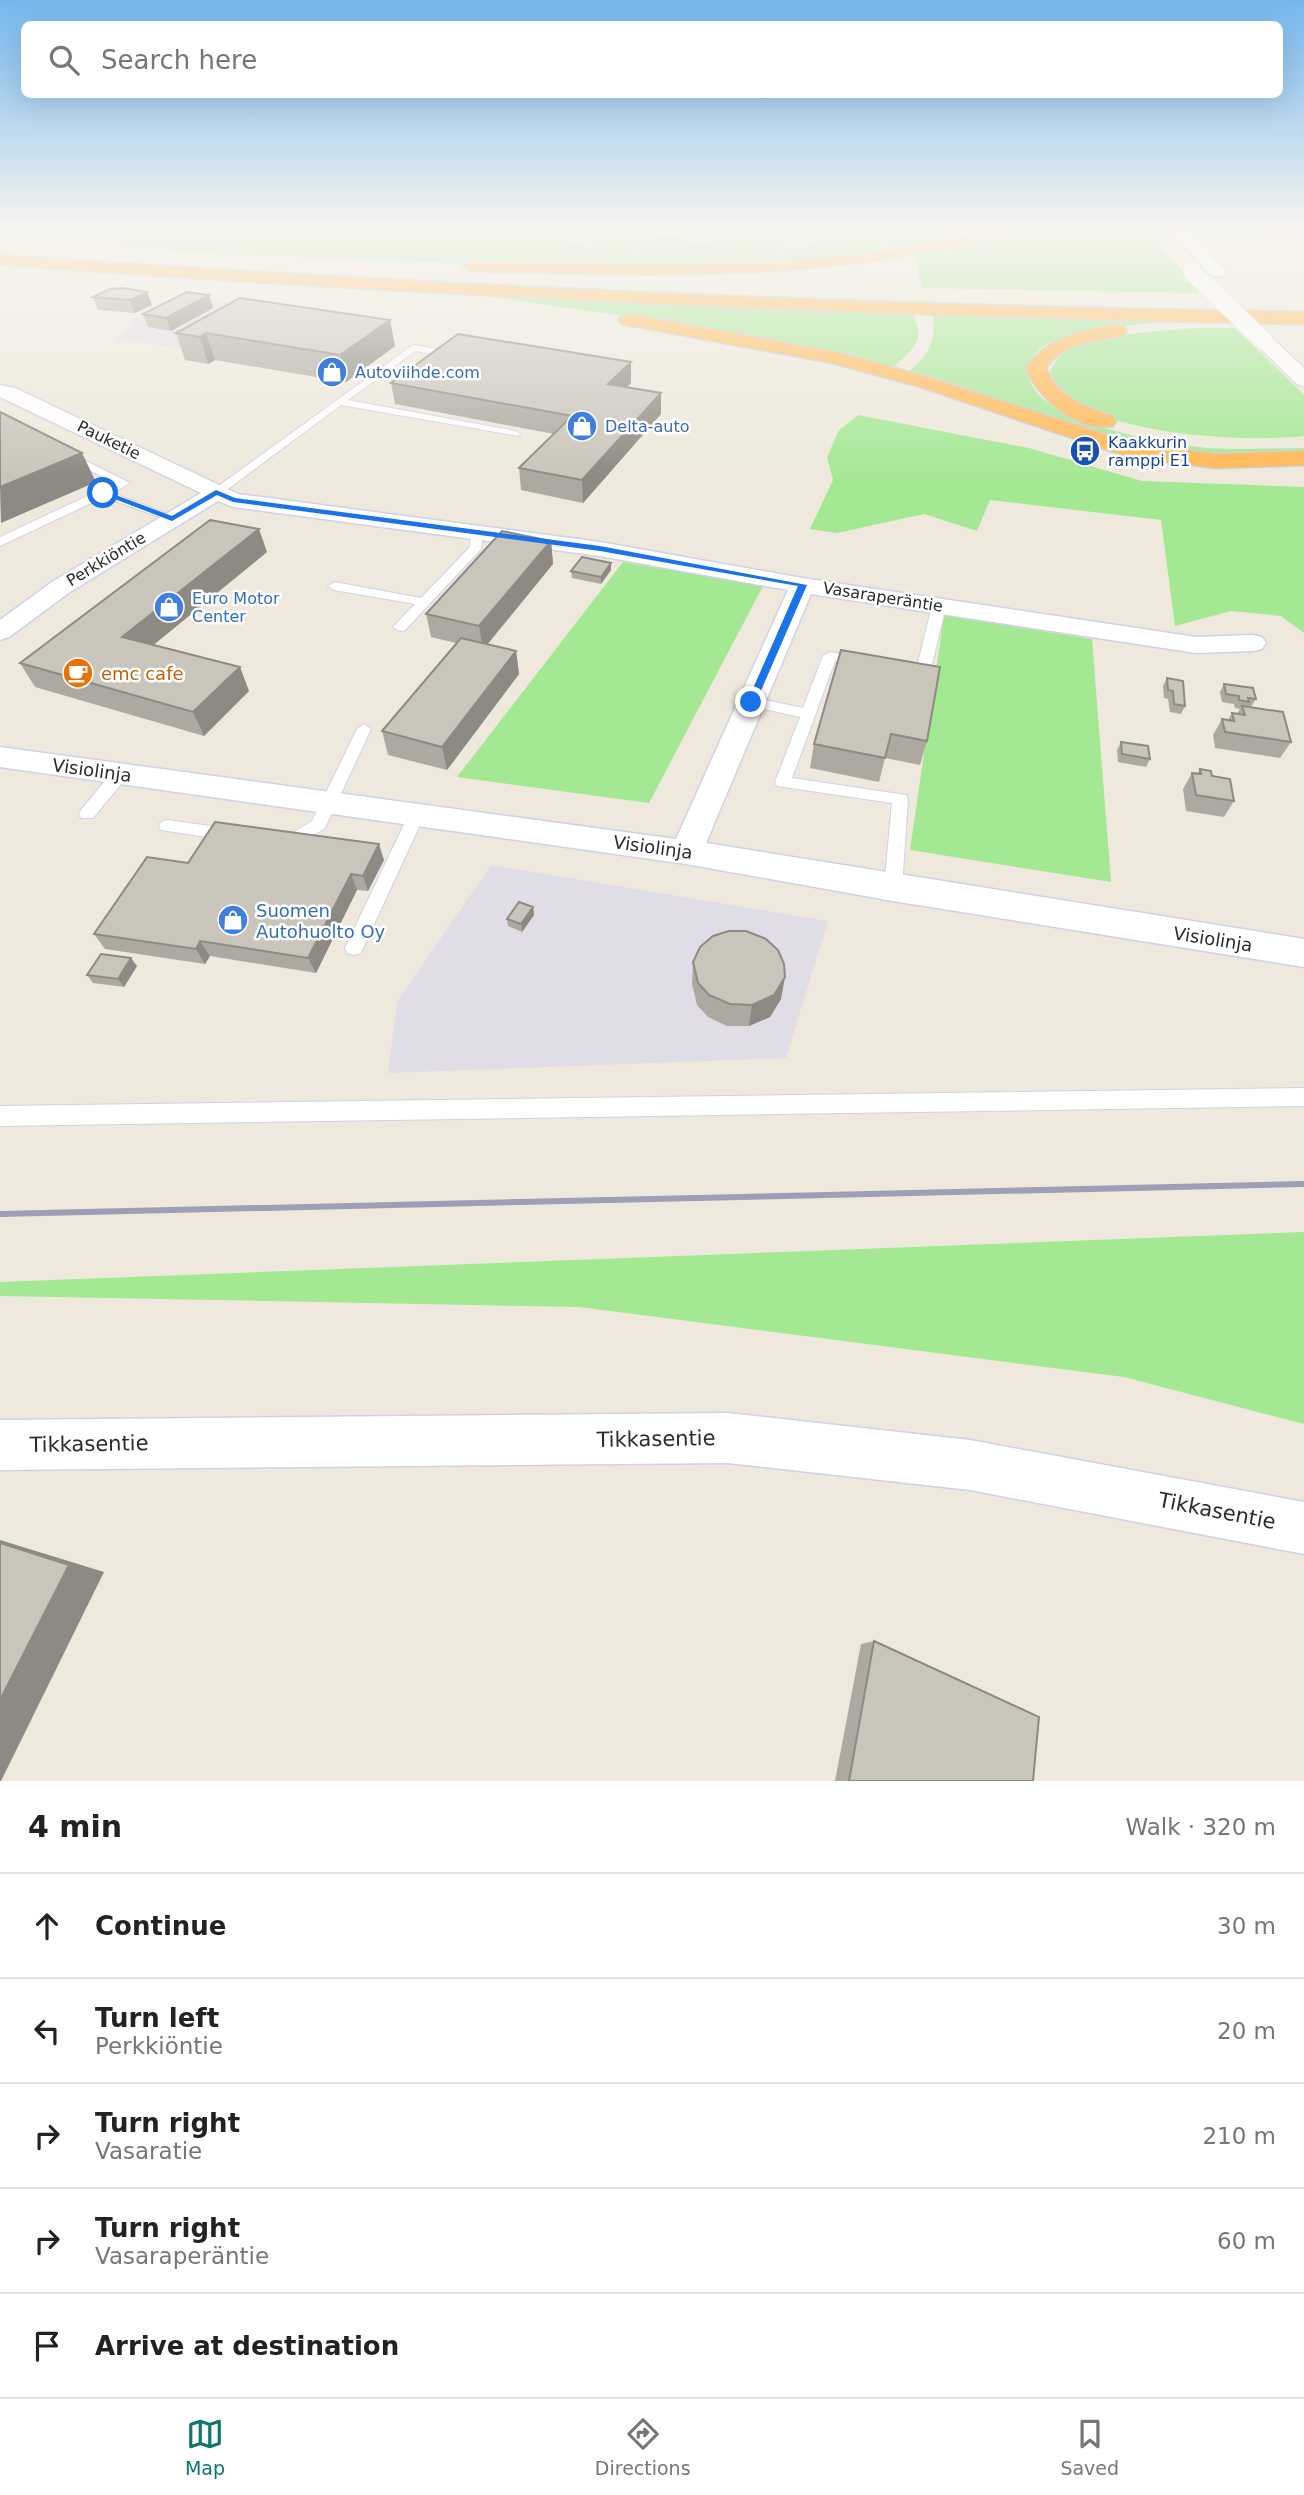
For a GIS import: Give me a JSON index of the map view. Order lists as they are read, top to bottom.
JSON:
{
  "streets": {
    "street": [
      "Pauketie",
      "Perkkiöntie",
      "Vasaraperäntie",
      "Visiolinja",
      "Tikkasentie"
    ]
  },
  "crossings": [
    ["Pauketie", "Perkkiöntie"],
    ["Pauketie", "Vasaraperäntie"],
    ["Vasaraperäntie", "Visiolinja"]
  ],
  "places": {
    "shop": [
      "Autoviihde.com",
      "Delta-auto",
      "Euro Motor Center",
      "Suomen Autohuolto Oy"
    ],
    "bus stop": ["Kaakkurin ramppi E1"],
    "cafe": ["emc cafe"]
  },
  "page": {
    "search": "Search here",
    "heading": ["4 min", "Walk · 320 m"],
    "list": [
      ["Continue", "30 m"],
      ["Turn left", "Perkkiöntie", "20 m"],
      ["Turn right", "Vasaratie", "210 m"],
      ["Turn right", "Vasaraperäntie", "60 m"],
      "Arrive at destination"
    ],
    "nav": ["Map", "Directions", "Saved"]
  }
}
